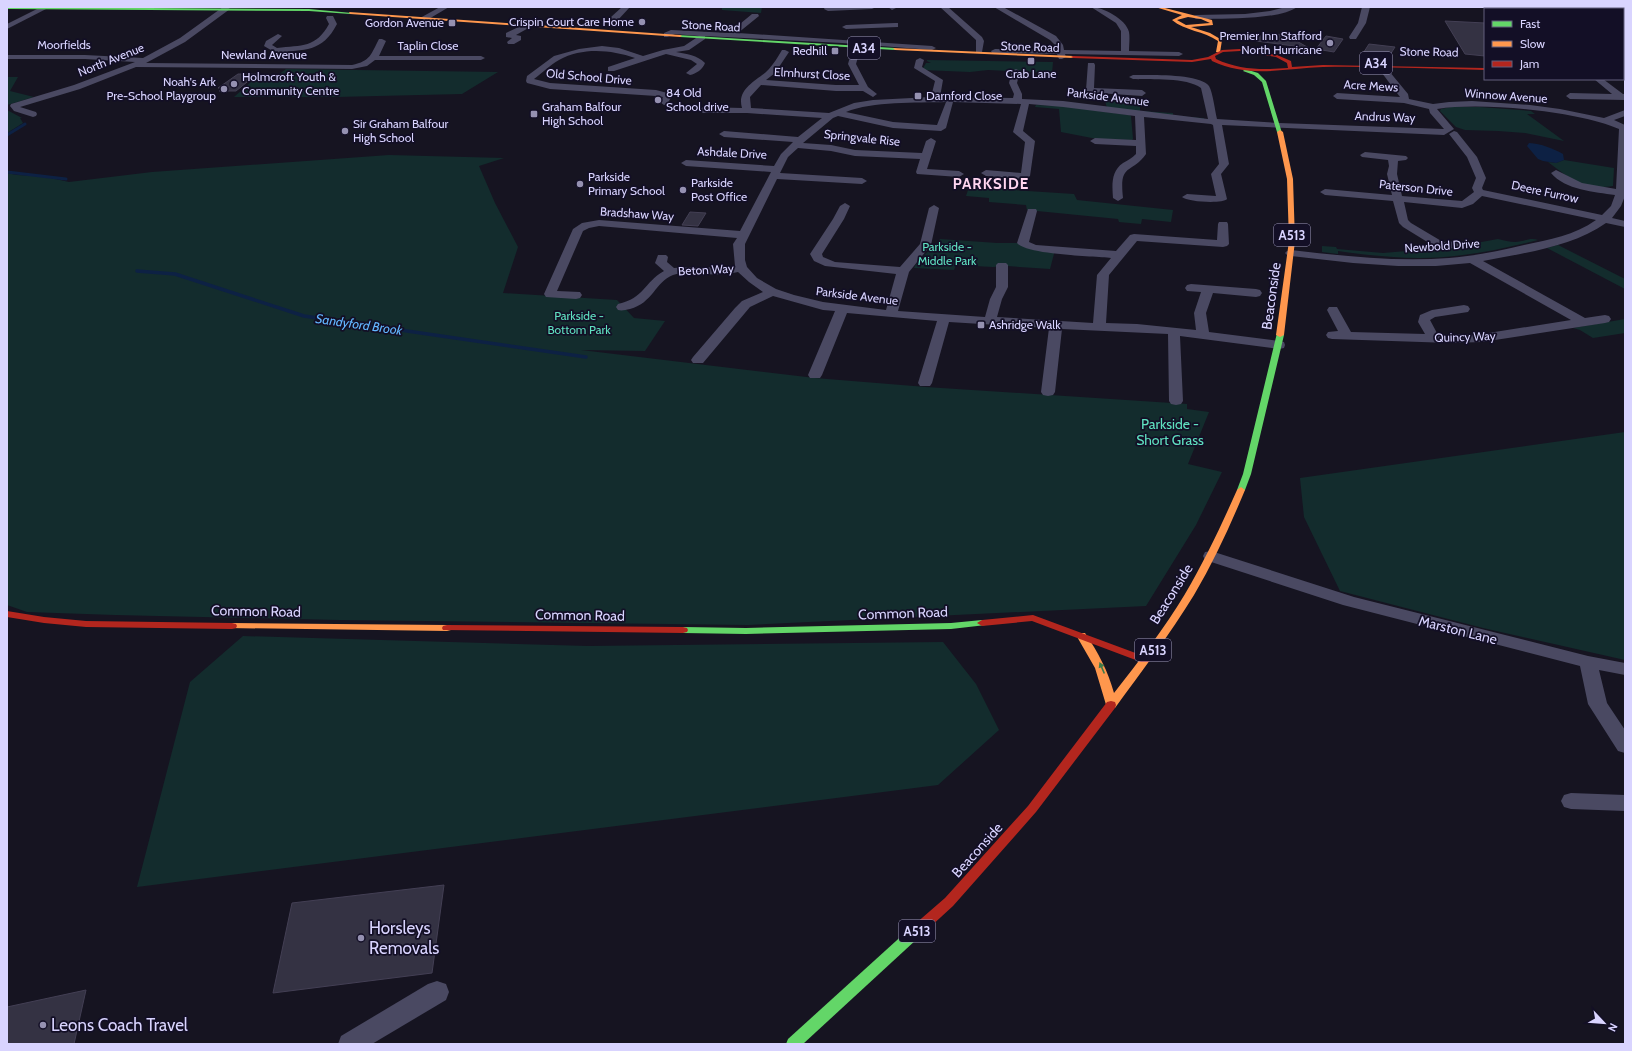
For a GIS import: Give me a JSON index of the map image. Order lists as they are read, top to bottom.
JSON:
{
  "streets": {
    "main road": [
      "Stone Road",
      "A34",
      "A513",
      "Beaconside",
      "Common Road"
    ],
    "street": [
      "Moorfields",
      "Taplin Close",
      "Newland Avenue",
      "North Avenue",
      "Elmhurst Close",
      "Old School Drive",
      "Acre Mews",
      "Winnow Avenue",
      "Parkside Avenue",
      "Andrus Way",
      "Springvale Rise",
      "Ashdale Drive",
      "Paterson Drive",
      "Deere Furrow",
      "Bradshaw Way",
      "Newbold Drive",
      "Beton Way",
      "Quincy Way",
      "Marston Lane"
    ]
  },
  "crossings": [
    ["Stone Road", "North Avenue"],
    ["Moorfields", "North Avenue"],
    ["Taplin Close", "Newland Avenue"],
    ["Newland Avenue", "North Avenue"],
    ["Acre Mews", "Winnow Avenue"],
    ["Winnow Avenue", "Newbold Drive"],
    ["Parkside Avenue", "Andrus Way"],
    ["Parkside Avenue", "Springvale Rise"],
    ["Parkside Avenue", "Ashdale Drive"],
    ["Parkside Avenue", "Bradshaw Way"],
    ["Parkside Avenue", "Beton Way"],
    ["Parkside Avenue", "Beaconside"],
    ["Andrus Way", "Beaconside"],
    ["Paterson Drive", "Deere Furrow"],
    ["Deere Furrow", "Newbold Drive"],
    ["Newbold Drive", "Beaconside"],
    ["Beaconside", "Common Road"],
    ["Beaconside", "Marston Lane"]
  ],
  "districts": ["PARKSIDE"],
  "water": ["Sandyford Brook"],
  "parks": ["Parkside - Middle Park", "Parkside - Bottom Park", "Parkside - Short Grass"],
  "places": {
    "other": [
      "Crispin Court Care Home",
      "Premier Inn Stafford North Hurricane",
      "Holmcroft Youth & Community Centre",
      "Noah's Ark Pre-School Playgroup",
      "84 Old School drive",
      "Sir Graham Balfour High School",
      "Parkside Primary School",
      "Parkside Post Office",
      "Horsleys Removals",
      "Leons Coach Travel"
    ],
    "transit": [
      "Gordon Avenue",
      "Redhill",
      "Crab Lane",
      "Darnford Close",
      "Graham Balfour High School",
      "Ashridge Walk"
    ]
  },
  "legend": ["Fast", "Slow", "Jam"],
  "north": "bottom right"
}
